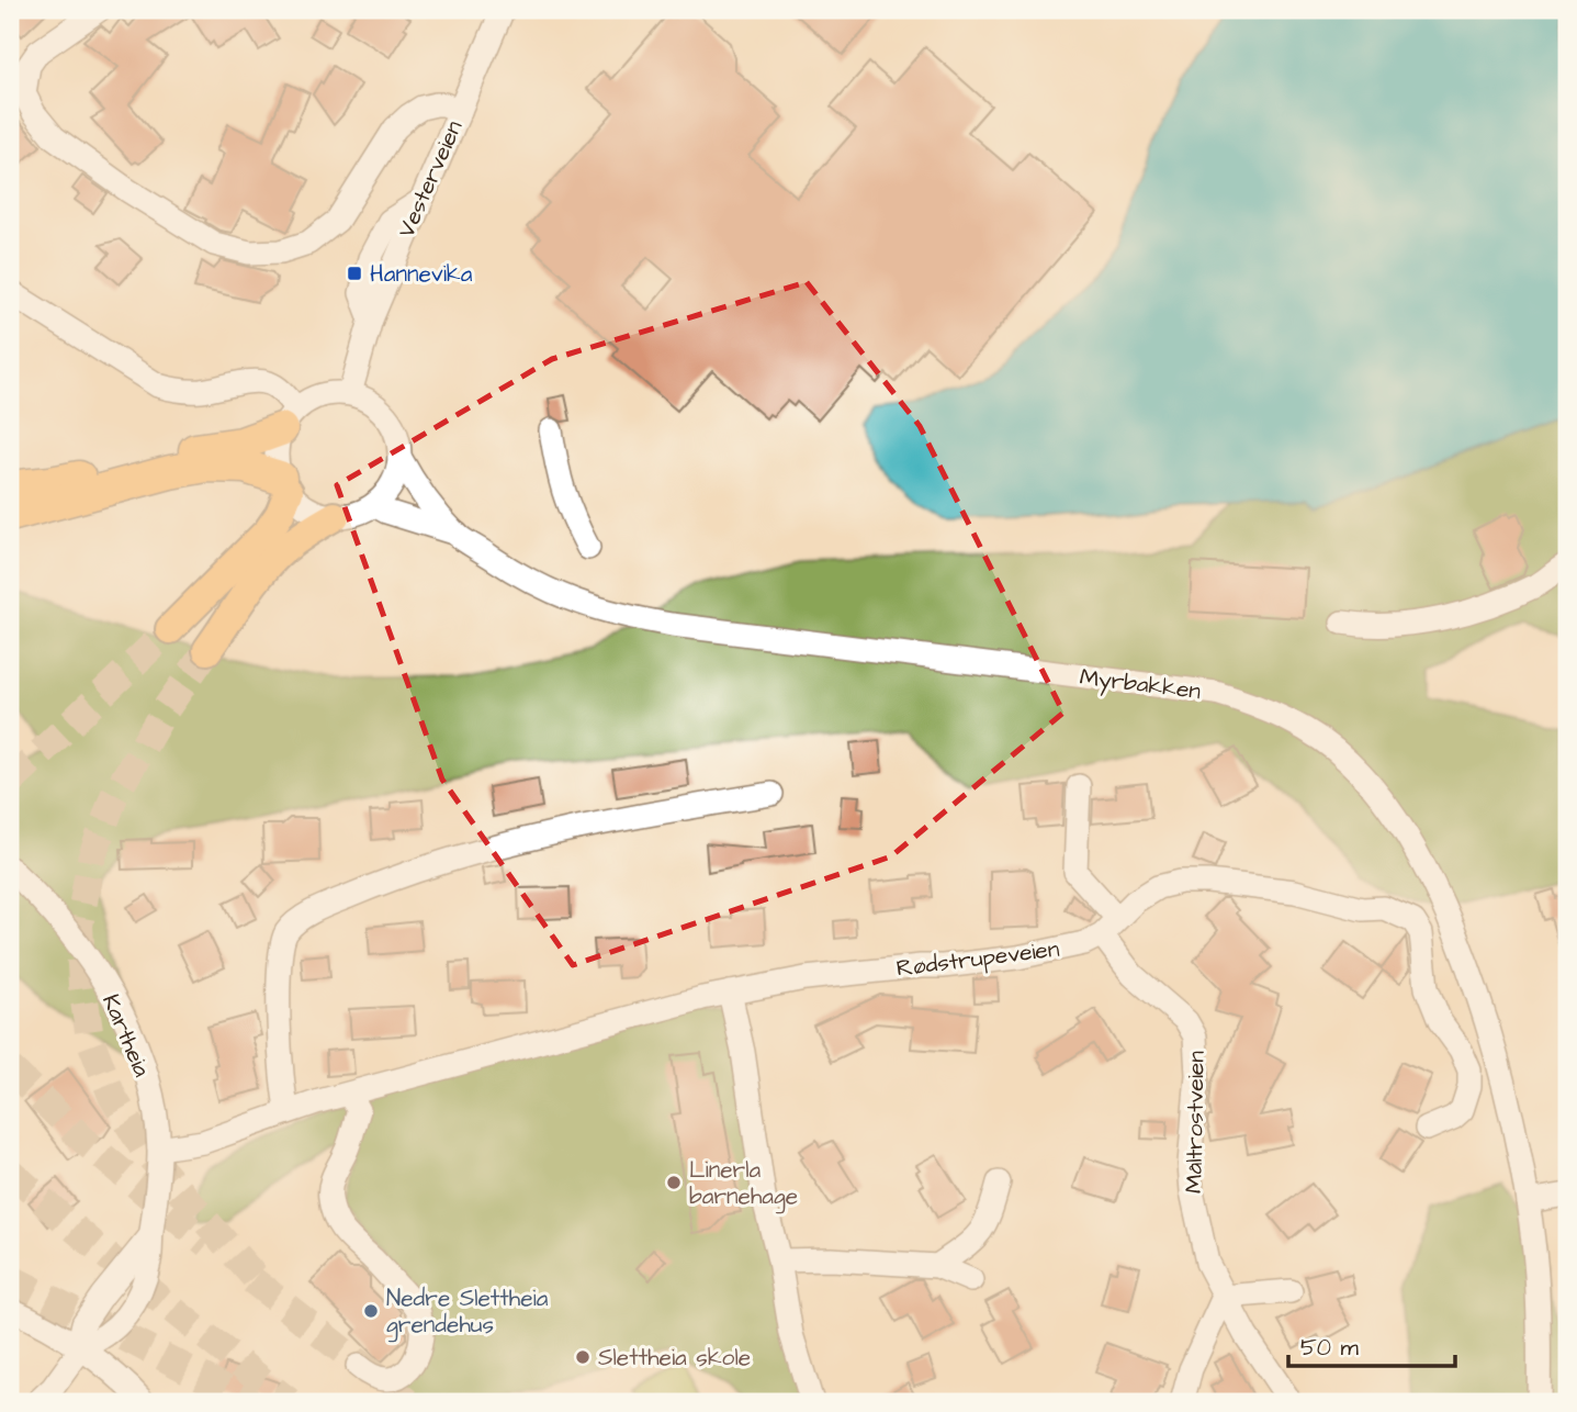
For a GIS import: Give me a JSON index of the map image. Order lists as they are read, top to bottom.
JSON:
{
  "streets": {
    "street": [
      "Vesterveien",
      "Myrbakken",
      "Rødstrupeveien",
      "Kartheia",
      "Måltrostveien"
    ]
  },
  "crossings": [
    ["Vesterveien", "Myrbakken"],
    ["Rødstrupeveien", "Kartheia"],
    ["Rødstrupeveien", "Måltrostveien"]
  ],
  "places": {
    "transit": ["Hannevika"],
    "other": ["Linerla barnehage", "Nedre Slettheia grendehus", "Slettheia skole"]
  },
  "scale_bar": "50 m"
}
